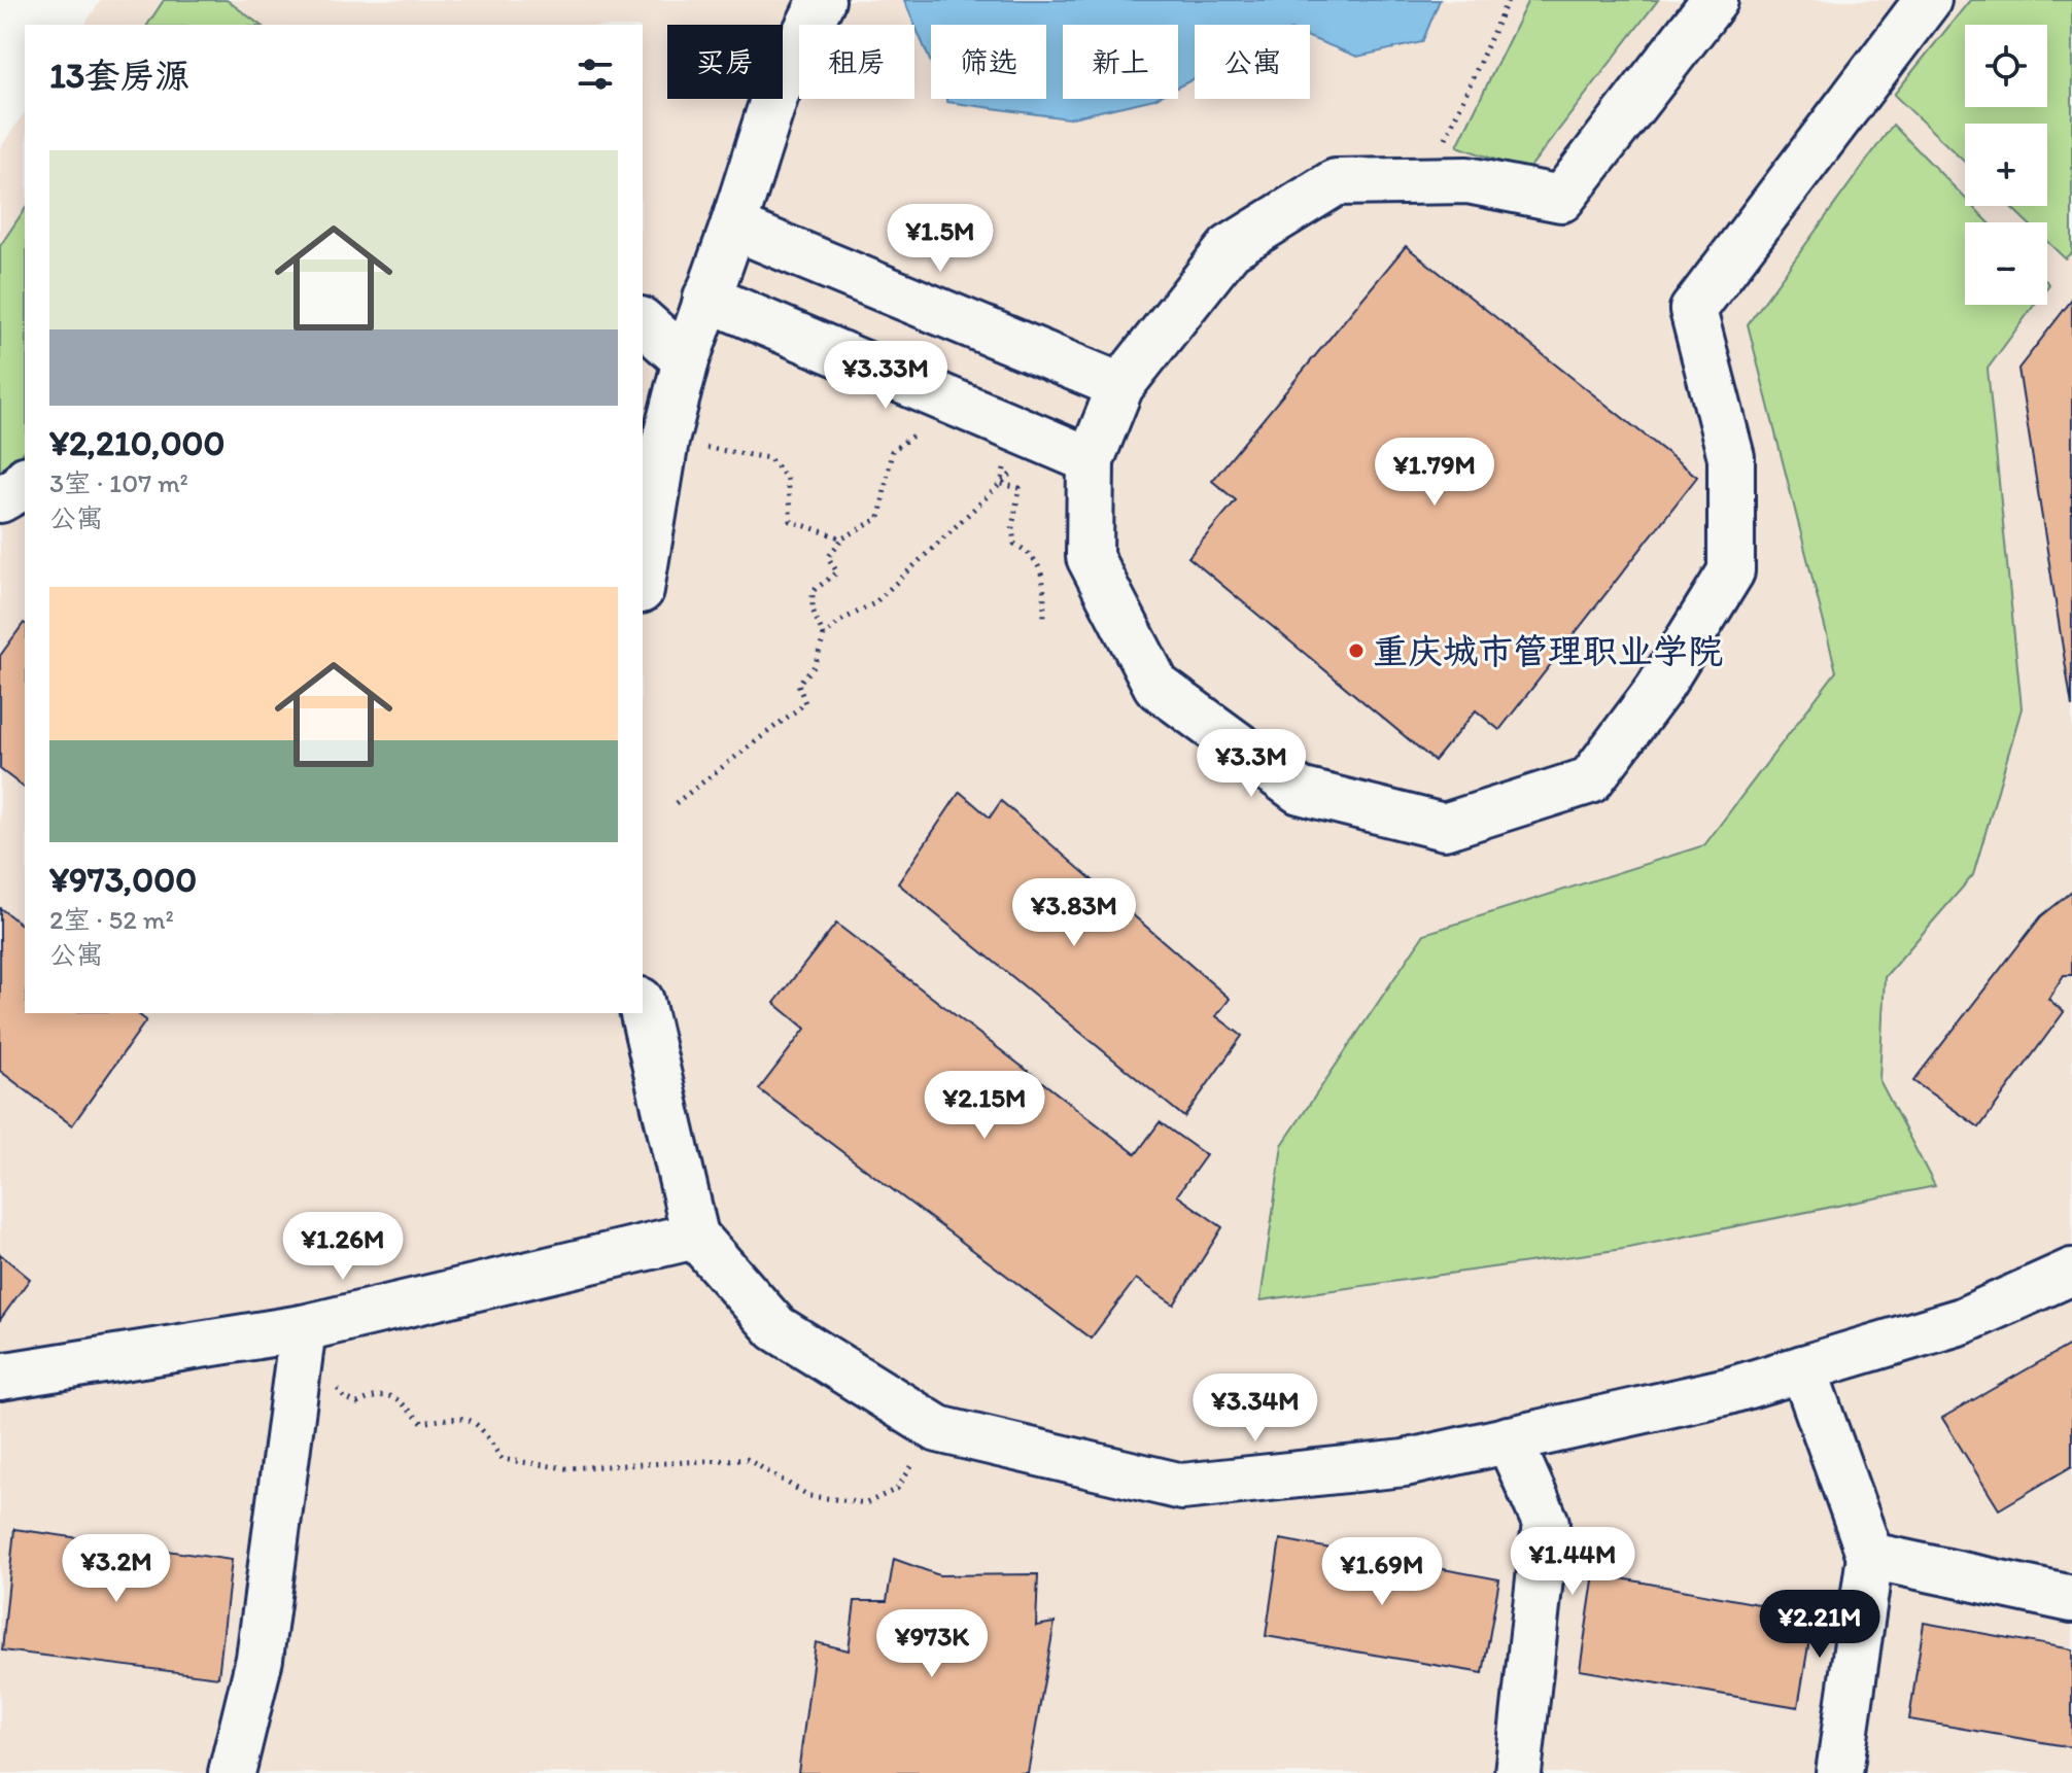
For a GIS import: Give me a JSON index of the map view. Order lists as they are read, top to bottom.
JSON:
{
  "places": ["重庆城市管理职业学院"],
  "page": {
    "map_buttons": ["+", "−"],
    "chip": [
      "买房",
      "租房",
      "筛选",
      "新上",
      "公寓"
    ],
    "heading": "13套房源",
    "list": [
      {
        "name": "¥2,210,000",
        "note": "3室 · 107 m² · 公寓"
      },
      {
        "name": "¥973,000",
        "note": "2室 · 52 m² · 公寓"
      }
    ],
    "price": [
      "¥1.5M",
      "¥3.33M",
      "¥1.79M",
      "¥3.3M",
      "¥3.83M",
      "¥2.15M",
      "¥1.26M",
      "¥3.34M",
      "¥1.44M",
      "¥3.2M",
      "¥1.69M",
      "¥2.21M",
      "¥973K"
    ]
  }
}
